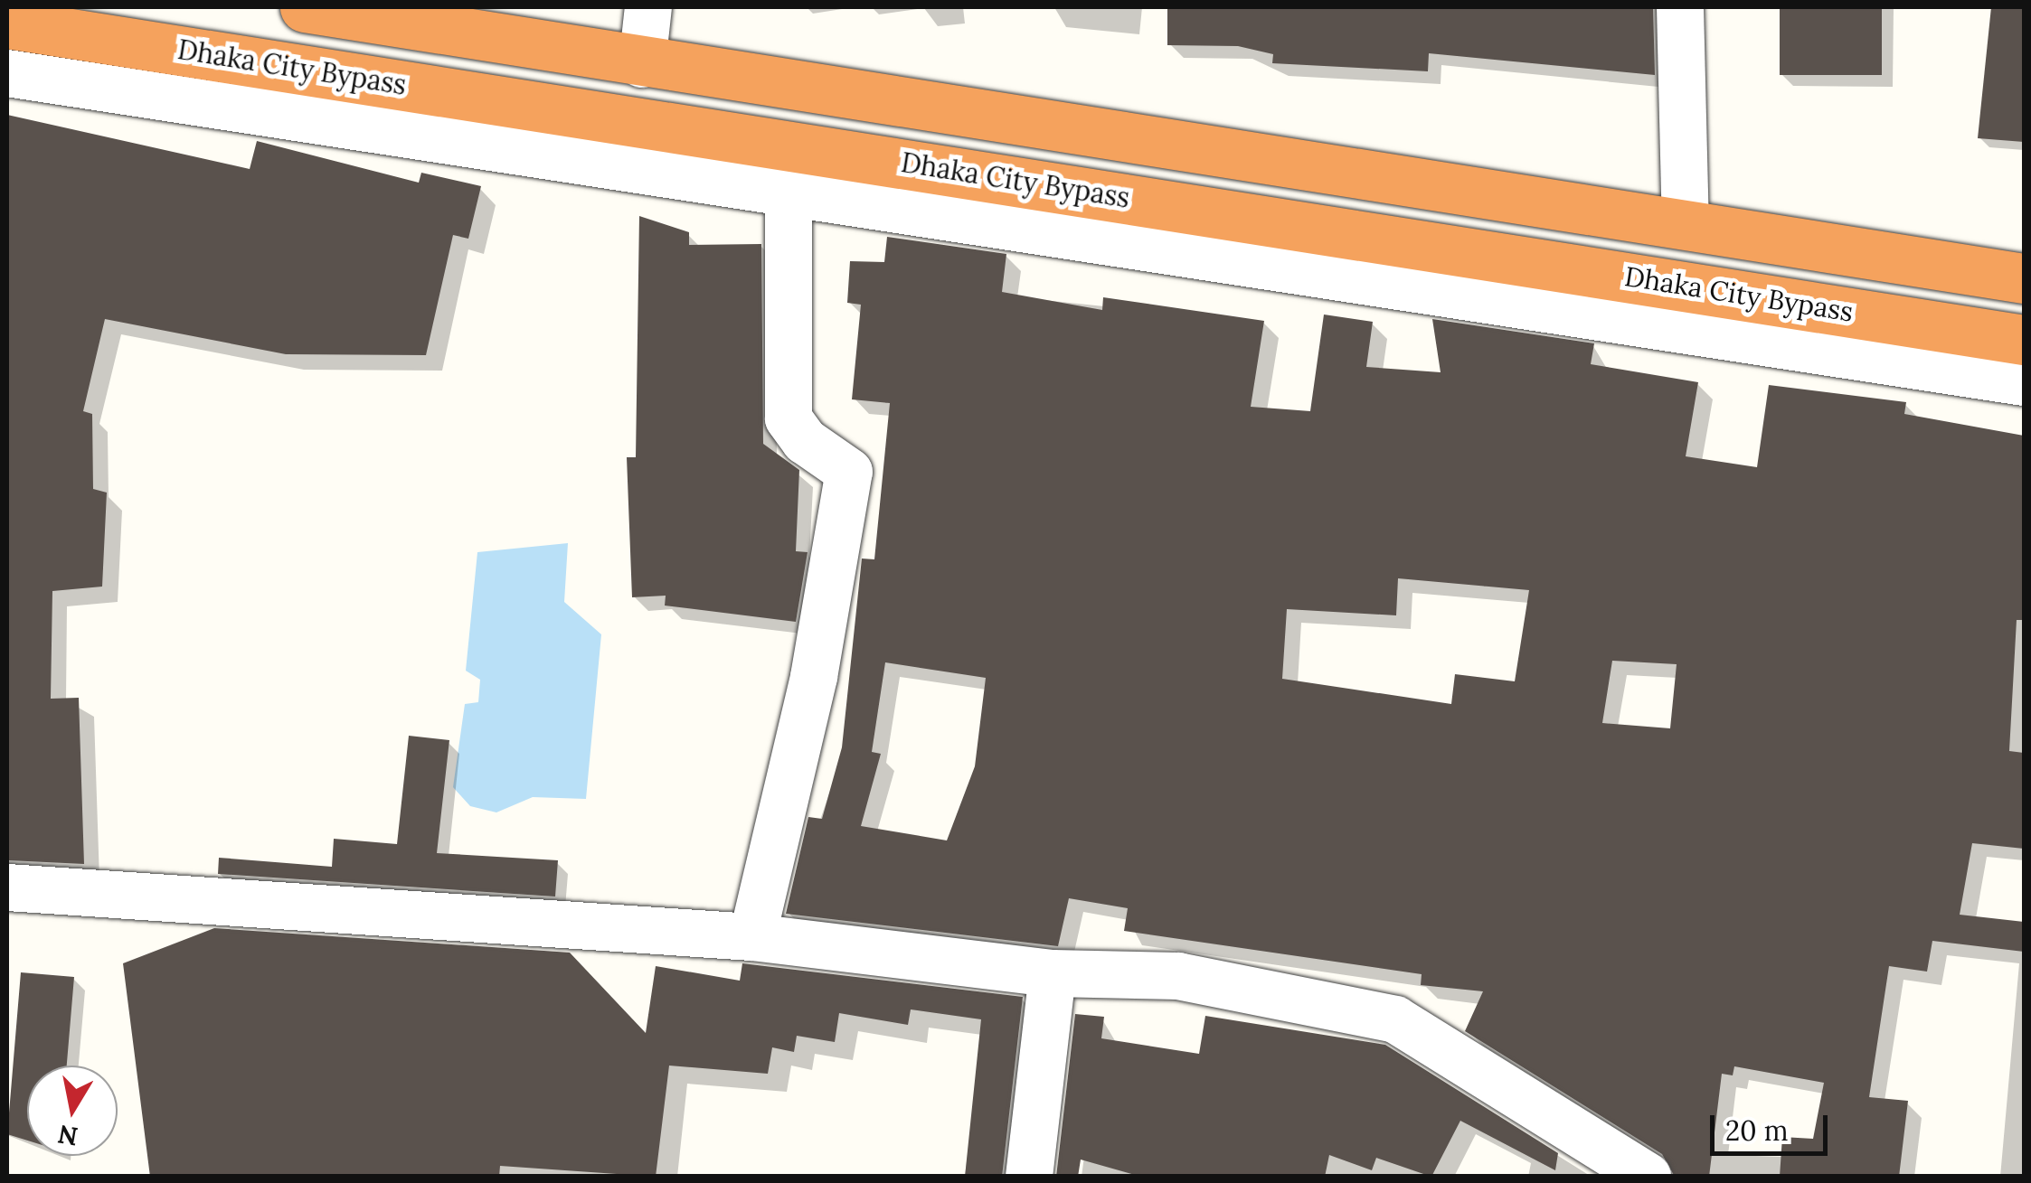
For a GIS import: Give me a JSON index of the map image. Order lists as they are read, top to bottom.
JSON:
{
  "streets": {
    "highway": ["Dhaka City Bypass"]
  },
  "scale_bar": "20 m",
  "north": "bottom"
}
